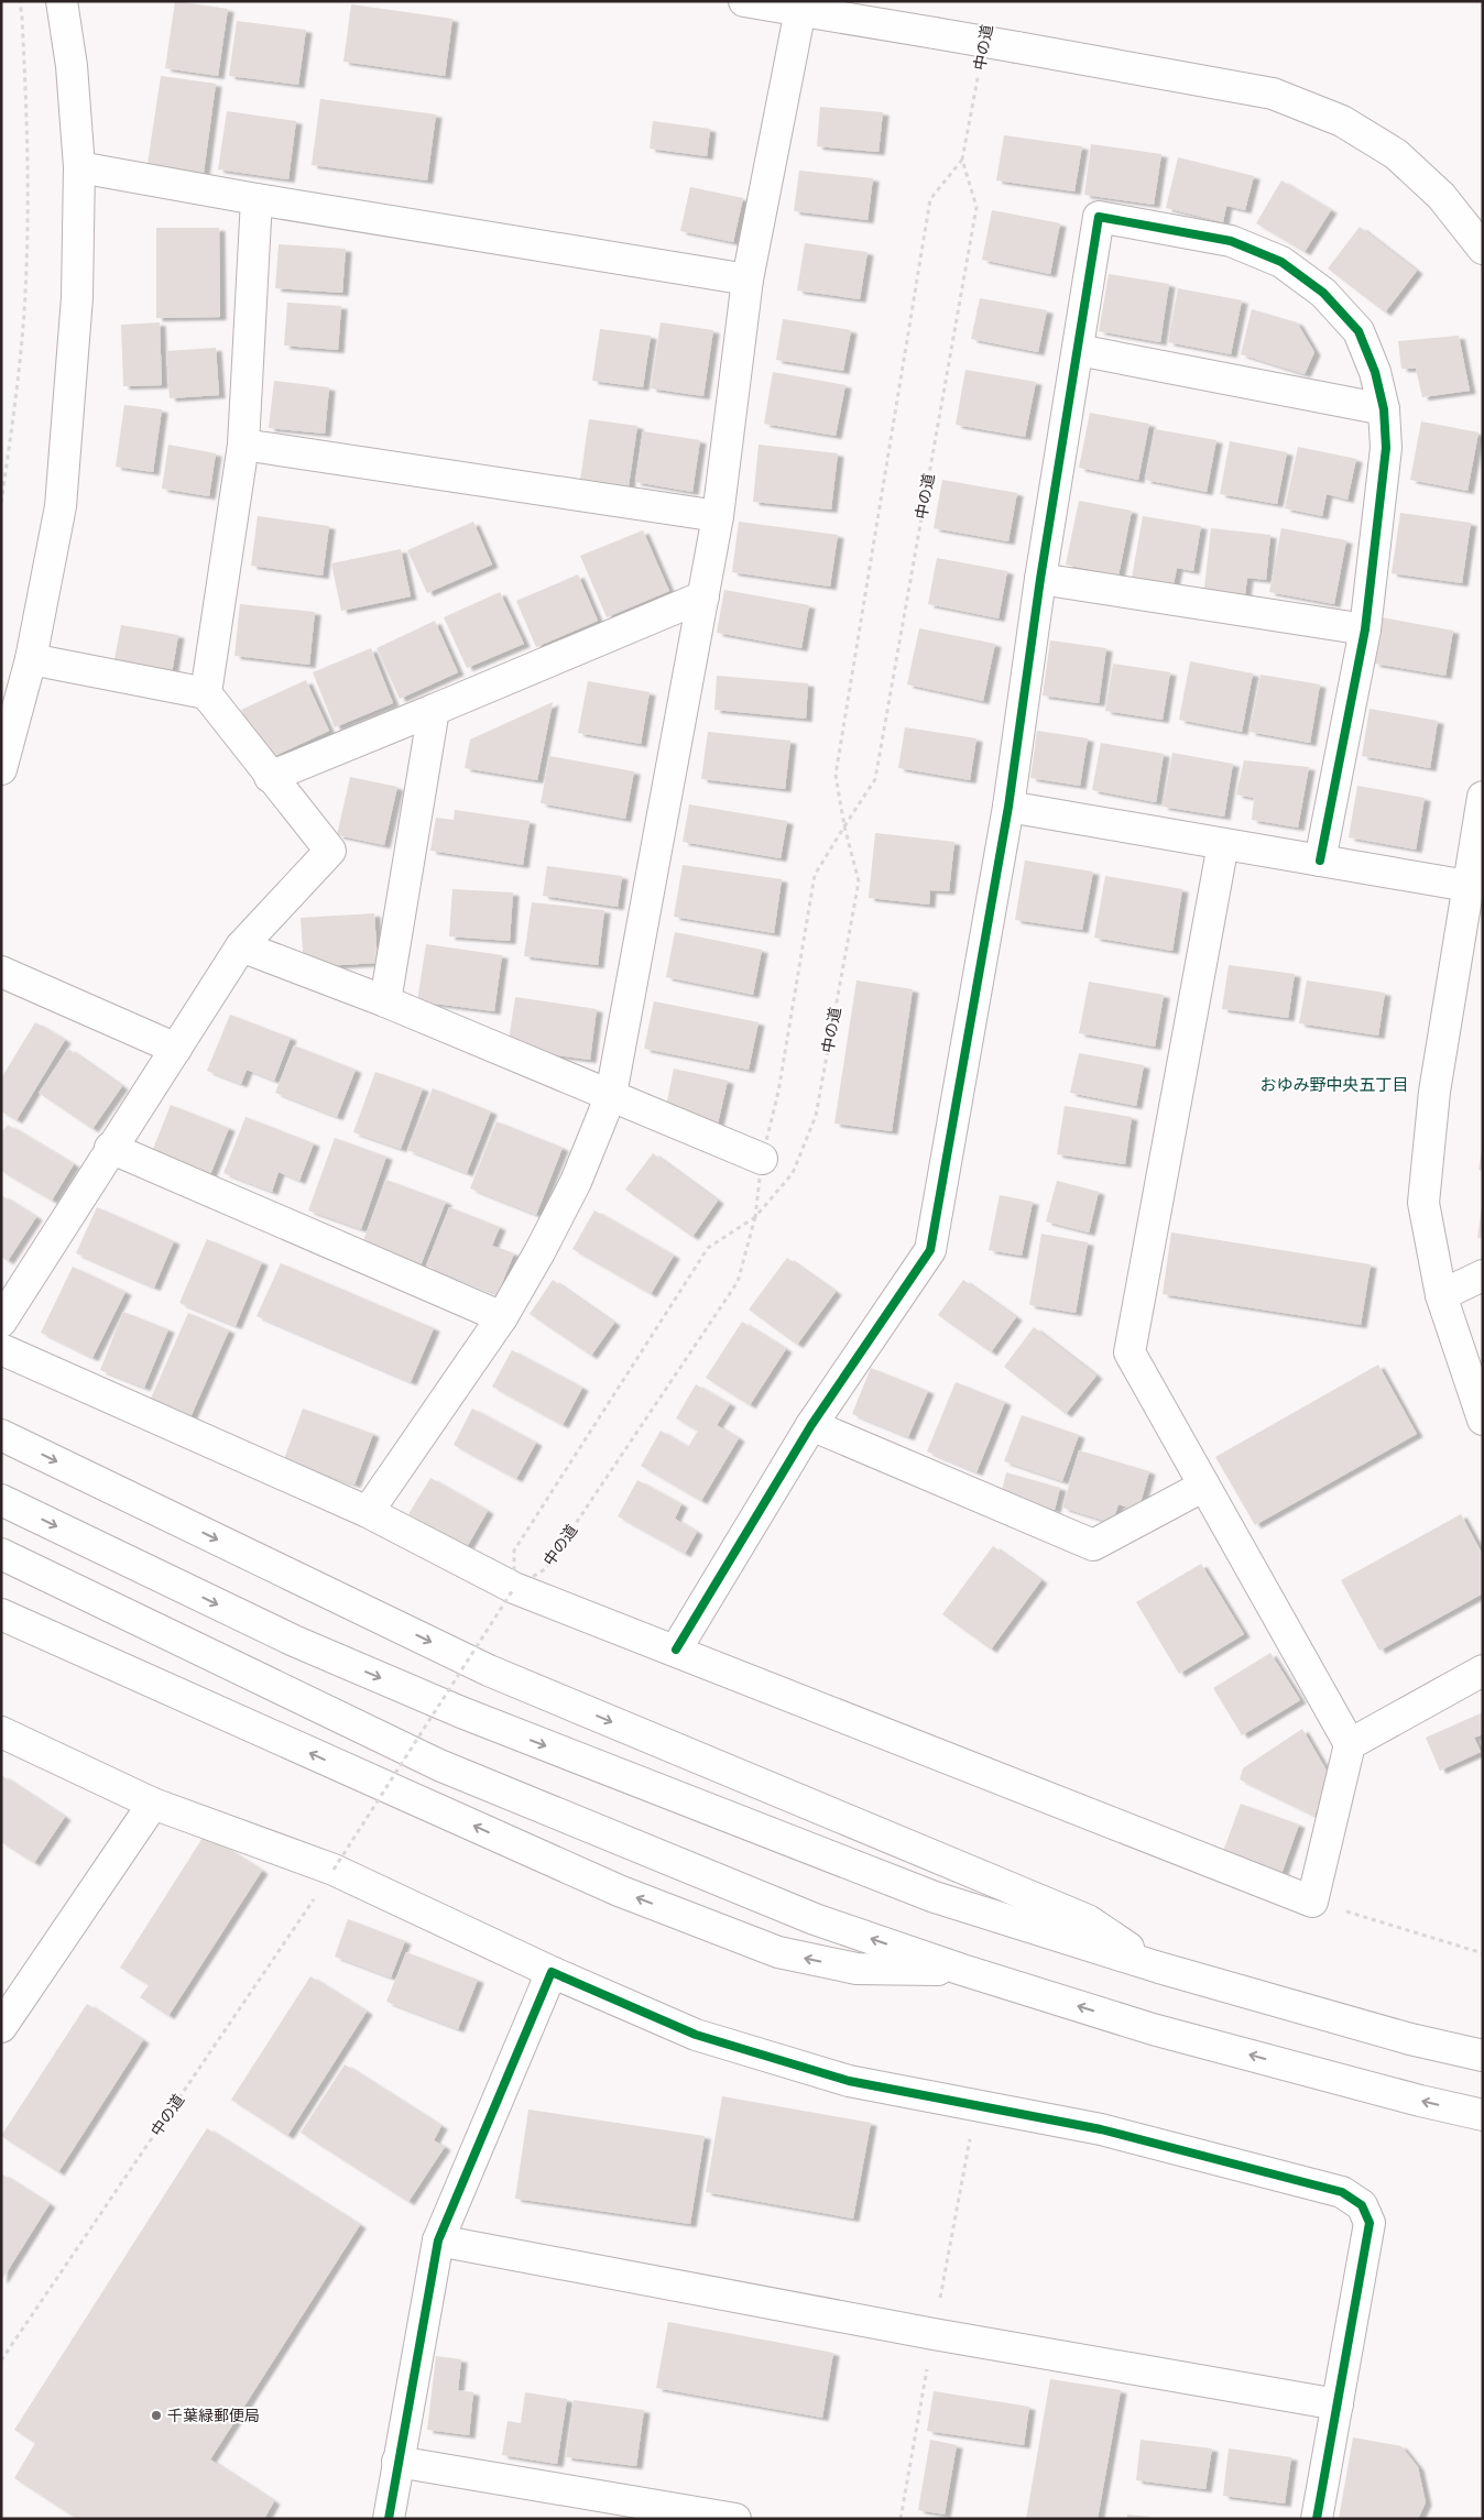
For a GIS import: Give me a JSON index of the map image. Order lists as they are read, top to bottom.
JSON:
{
  "streets": {
    "path": ["中の道"]
  },
  "districts": ["おゆみ野中央五丁目"],
  "places": ["千葉緑郵便局"]
}
